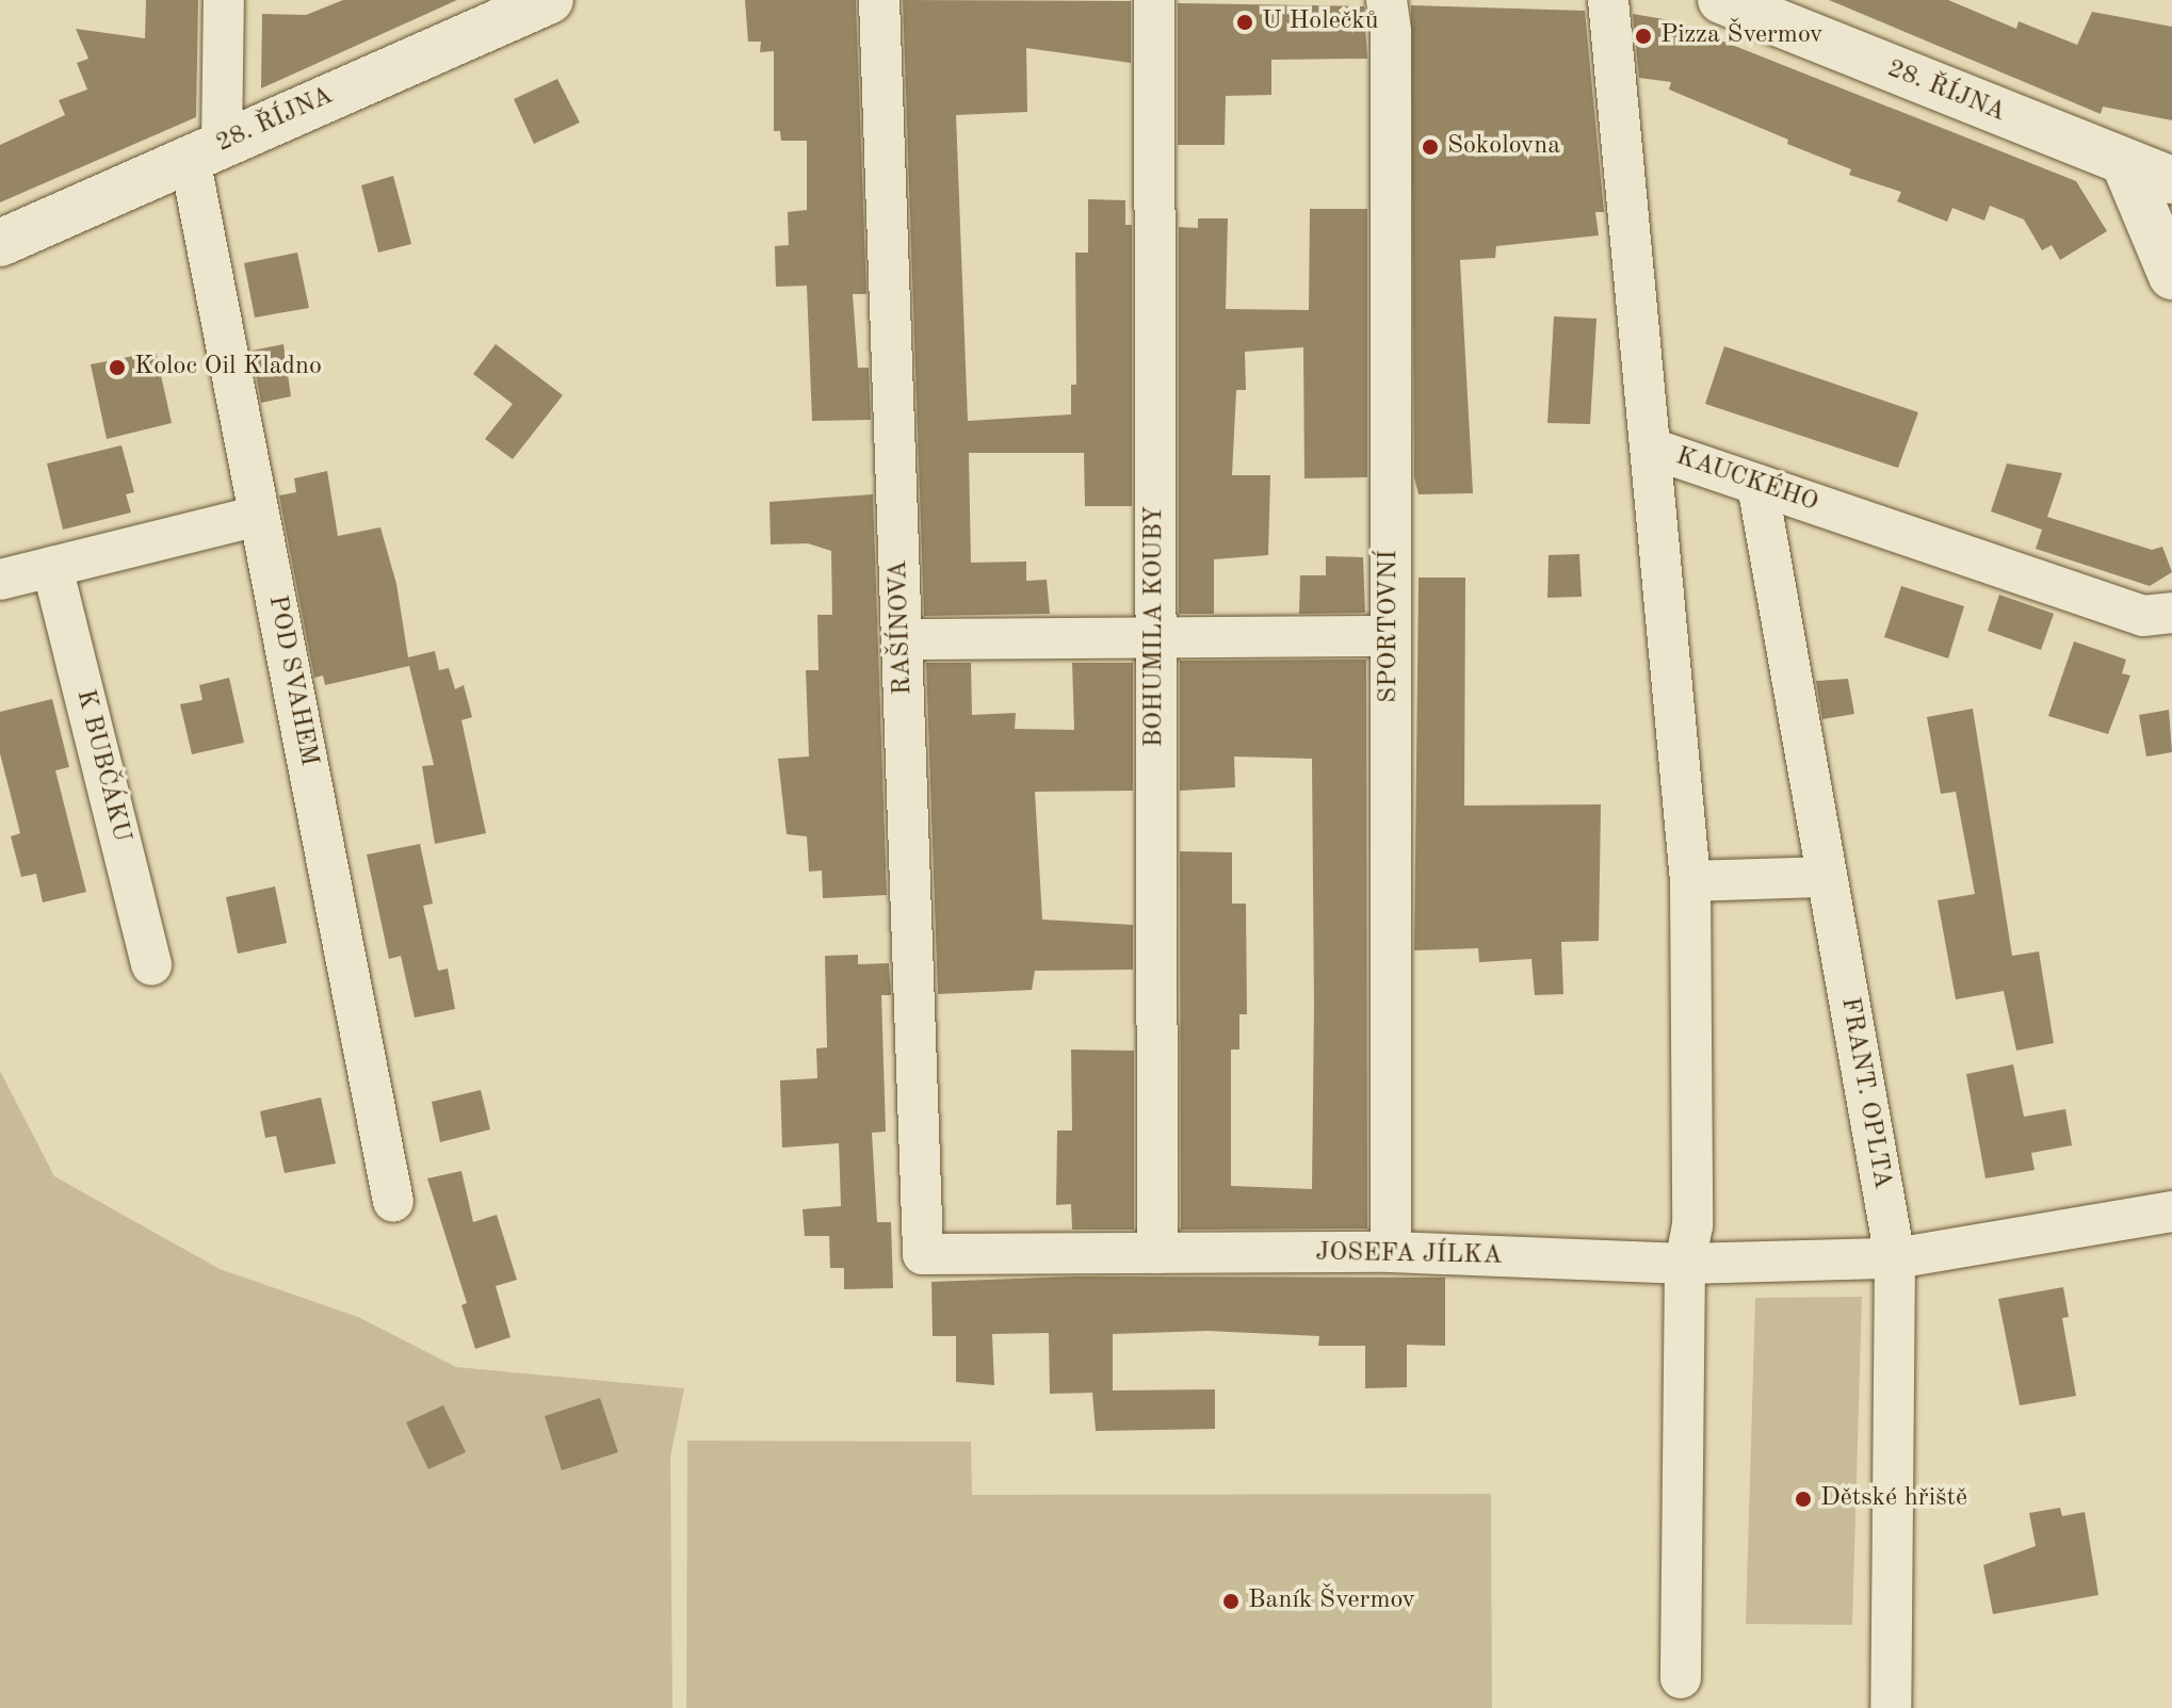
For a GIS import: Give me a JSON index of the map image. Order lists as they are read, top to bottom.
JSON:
{
  "streets": {
    "main road": ["28. ŘÍJNA"],
    "street": [
      "KAUCKÉHO",
      "BOHUMILA KOUBY",
      "SPORTOVNÍ",
      "RAŠÍNOVA",
      "POD SVAHEM",
      "K BUBČÁKU",
      "FRANT. OPLTA",
      "JOSEFA JÍLKA"
    ]
  },
  "crossings": [
    ["28. ŘÍJNA", "POD SVAHEM"],
    ["KAUCKÉHO", "FRANT. OPLTA"],
    ["BOHUMILA KOUBY", "JOSEFA JÍLKA"],
    ["SPORTOVNÍ", "JOSEFA JÍLKA"],
    ["RAŠÍNOVA", "JOSEFA JÍLKA"],
    ["FRANT. OPLTA", "JOSEFA JÍLKA"]
  ],
  "places": [
    "U Holečků",
    "Pizza Švermov",
    "Sokolovna",
    "Koloc Oil Kladno",
    "Dětské hřiště",
    "Baník Švermov"
  ]
}
